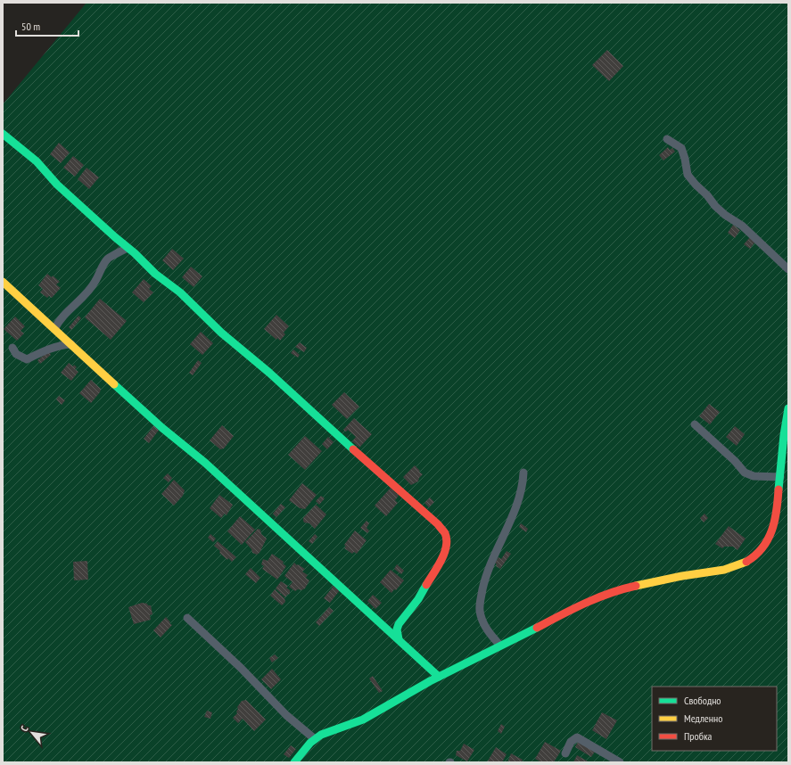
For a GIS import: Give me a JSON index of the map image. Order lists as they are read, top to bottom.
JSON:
{
  "legend": ["Свободно", "Медленно", "Пробка"],
  "scale_bar": "50 m",
  "north": "top left"
}
